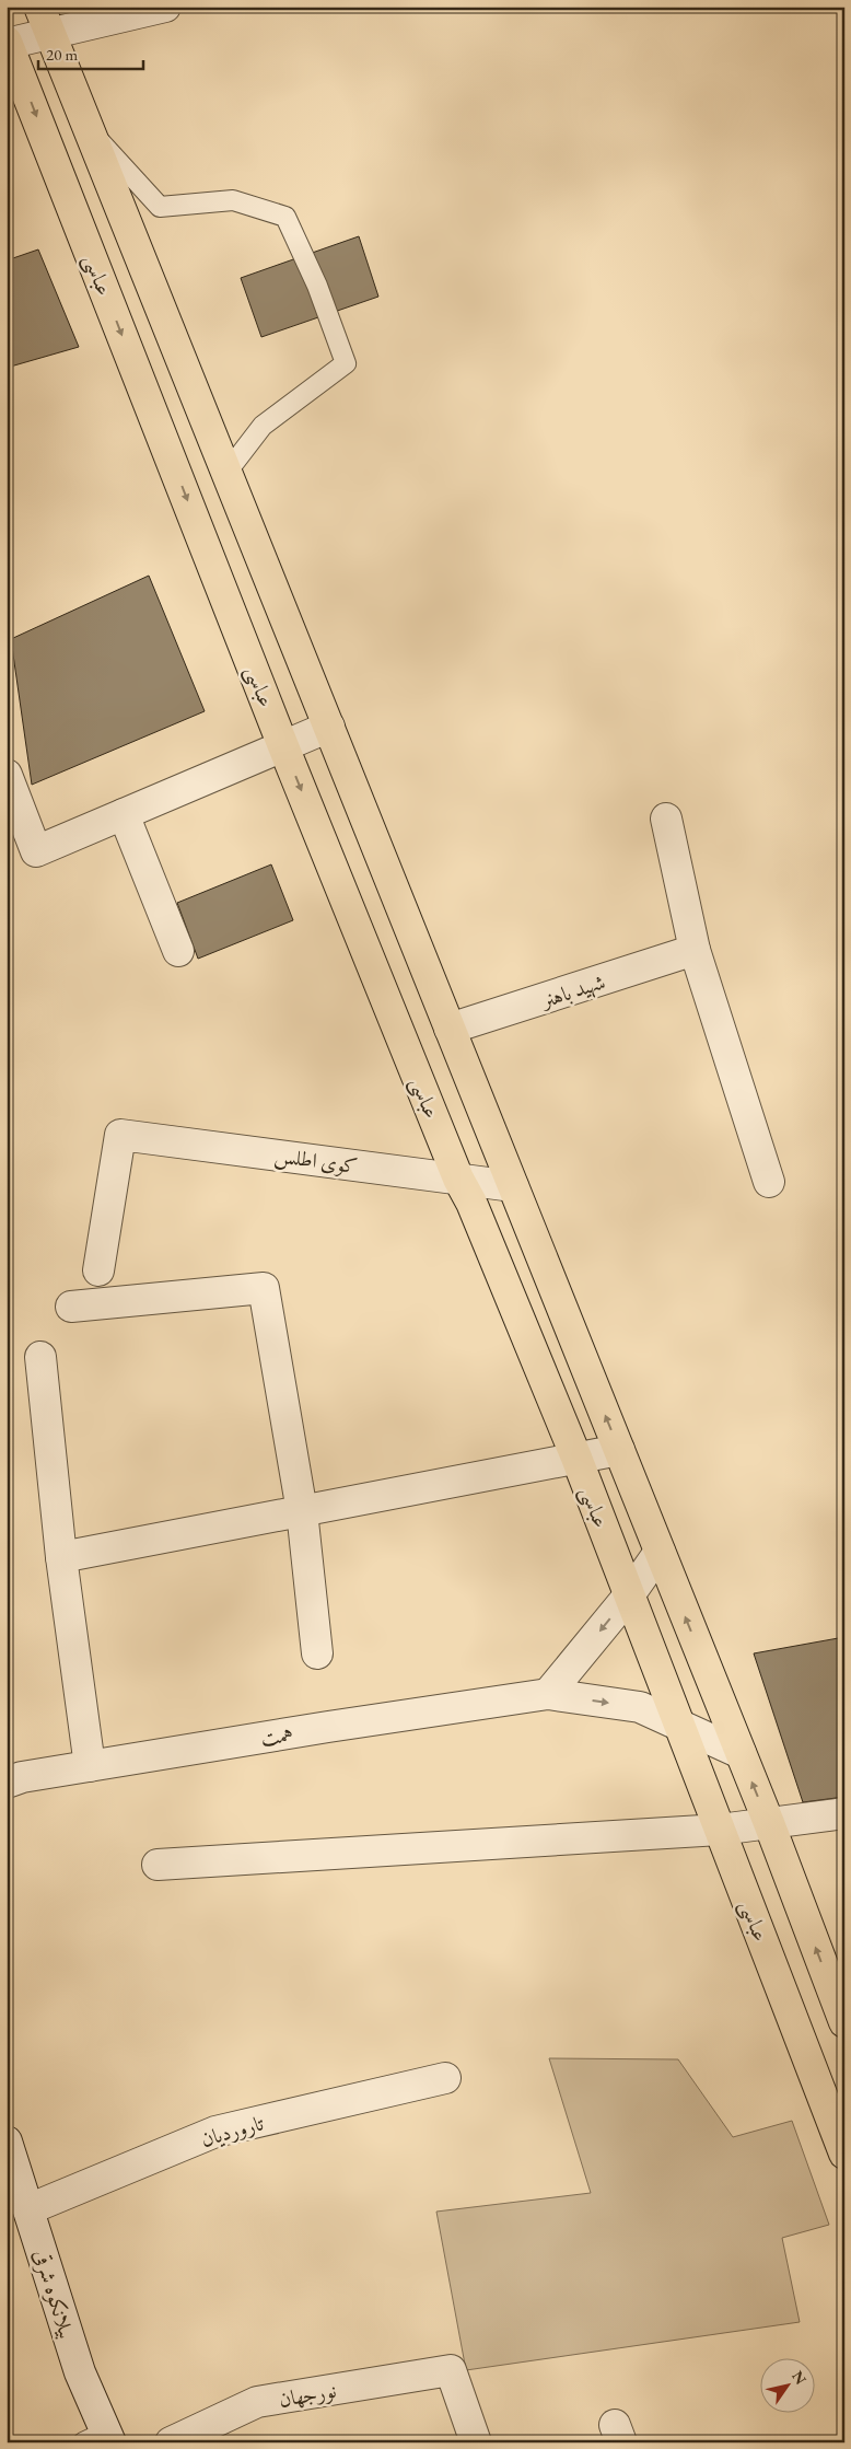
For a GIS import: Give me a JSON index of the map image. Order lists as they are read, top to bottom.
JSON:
{
  "streets": {
    "main road": ["عباسى"],
    "street": [
      "شهید باهنر",
      "کوی اطلس",
      "همت",
      "تاروردیان",
      "بیلانکوه شرقی",
      "نورجهان"
    ]
  },
  "crossings": [
    ["عباسى", "شهید باهنر"],
    ["عباسى", "کوی اطلس"],
    ["عباسى", "همت"],
    ["تاروردیان", "بیلانکوه شرقی"]
  ],
  "scale_bar": "20 m",
  "north": "top right"
}
